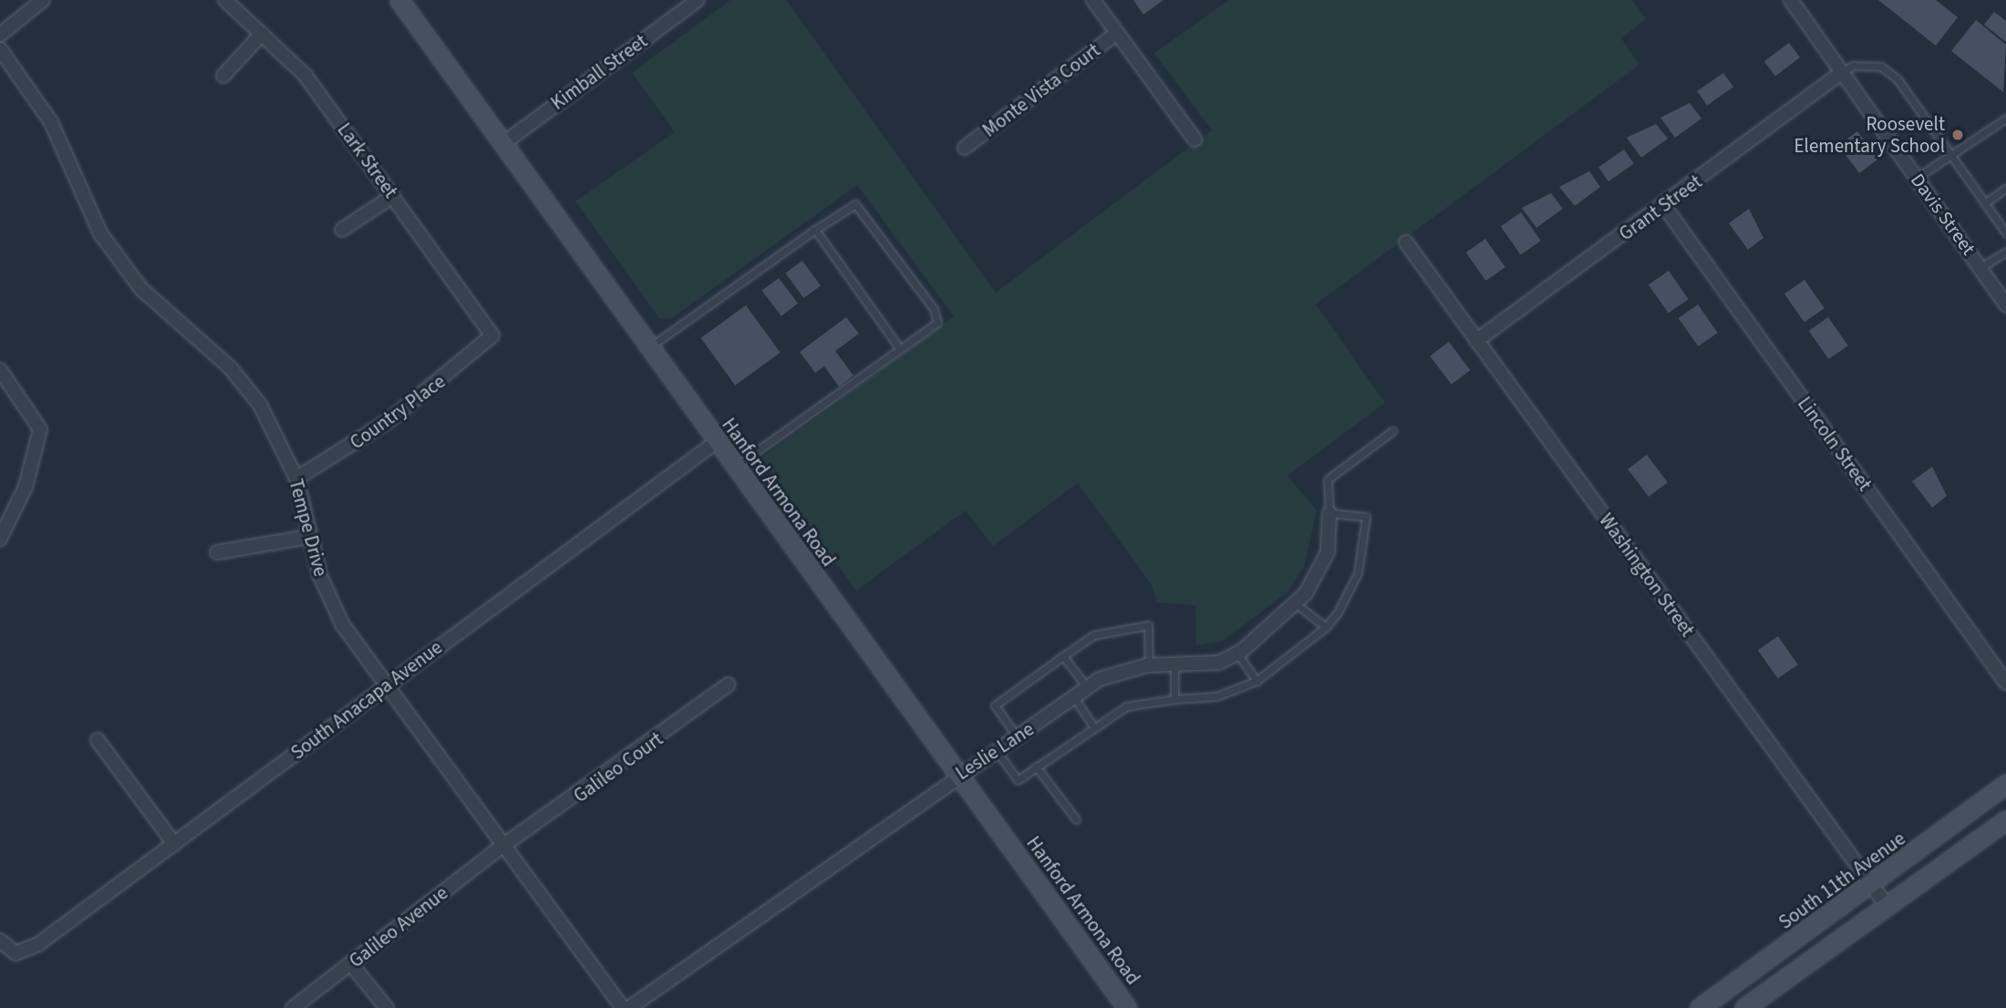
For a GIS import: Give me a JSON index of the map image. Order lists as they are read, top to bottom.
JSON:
{
  "streets": {
    "main road": ["Hanford Armona Road", "South 11th Avenue"],
    "street": [
      "Kimball Street",
      "Monte Vista Court",
      "Lark Street",
      "Grant Street",
      "Davis Street",
      "Country Place",
      "Lincoln Street",
      "Tempe Drive",
      "Washington Street",
      "South Anacapa Avenue",
      "Leslie Lane",
      "Galileo Court",
      "Galileo Avenue"
    ]
  },
  "crossings": [
    ["Kimball Street", "Hanford Armona Road"],
    ["Lark Street", "Country Place"],
    ["Grant Street", "Davis Street"],
    ["Grant Street", "Lincoln Street"],
    ["Grant Street", "Washington Street"],
    ["Country Place", "Tempe Drive"],
    ["Hanford Armona Road", "South Anacapa Avenue"],
    ["Hanford Armona Road", "Leslie Lane"],
    ["Tempe Drive", "South Anacapa Avenue"],
    ["Tempe Drive", "Galileo Court"],
    ["Tempe Drive", "Galileo Avenue"],
    ["Washington Street", "South 11th Avenue"],
    ["Galileo Court", "Galileo Avenue"]
  ],
  "places": ["Roosevelt Elementary School"]
}
